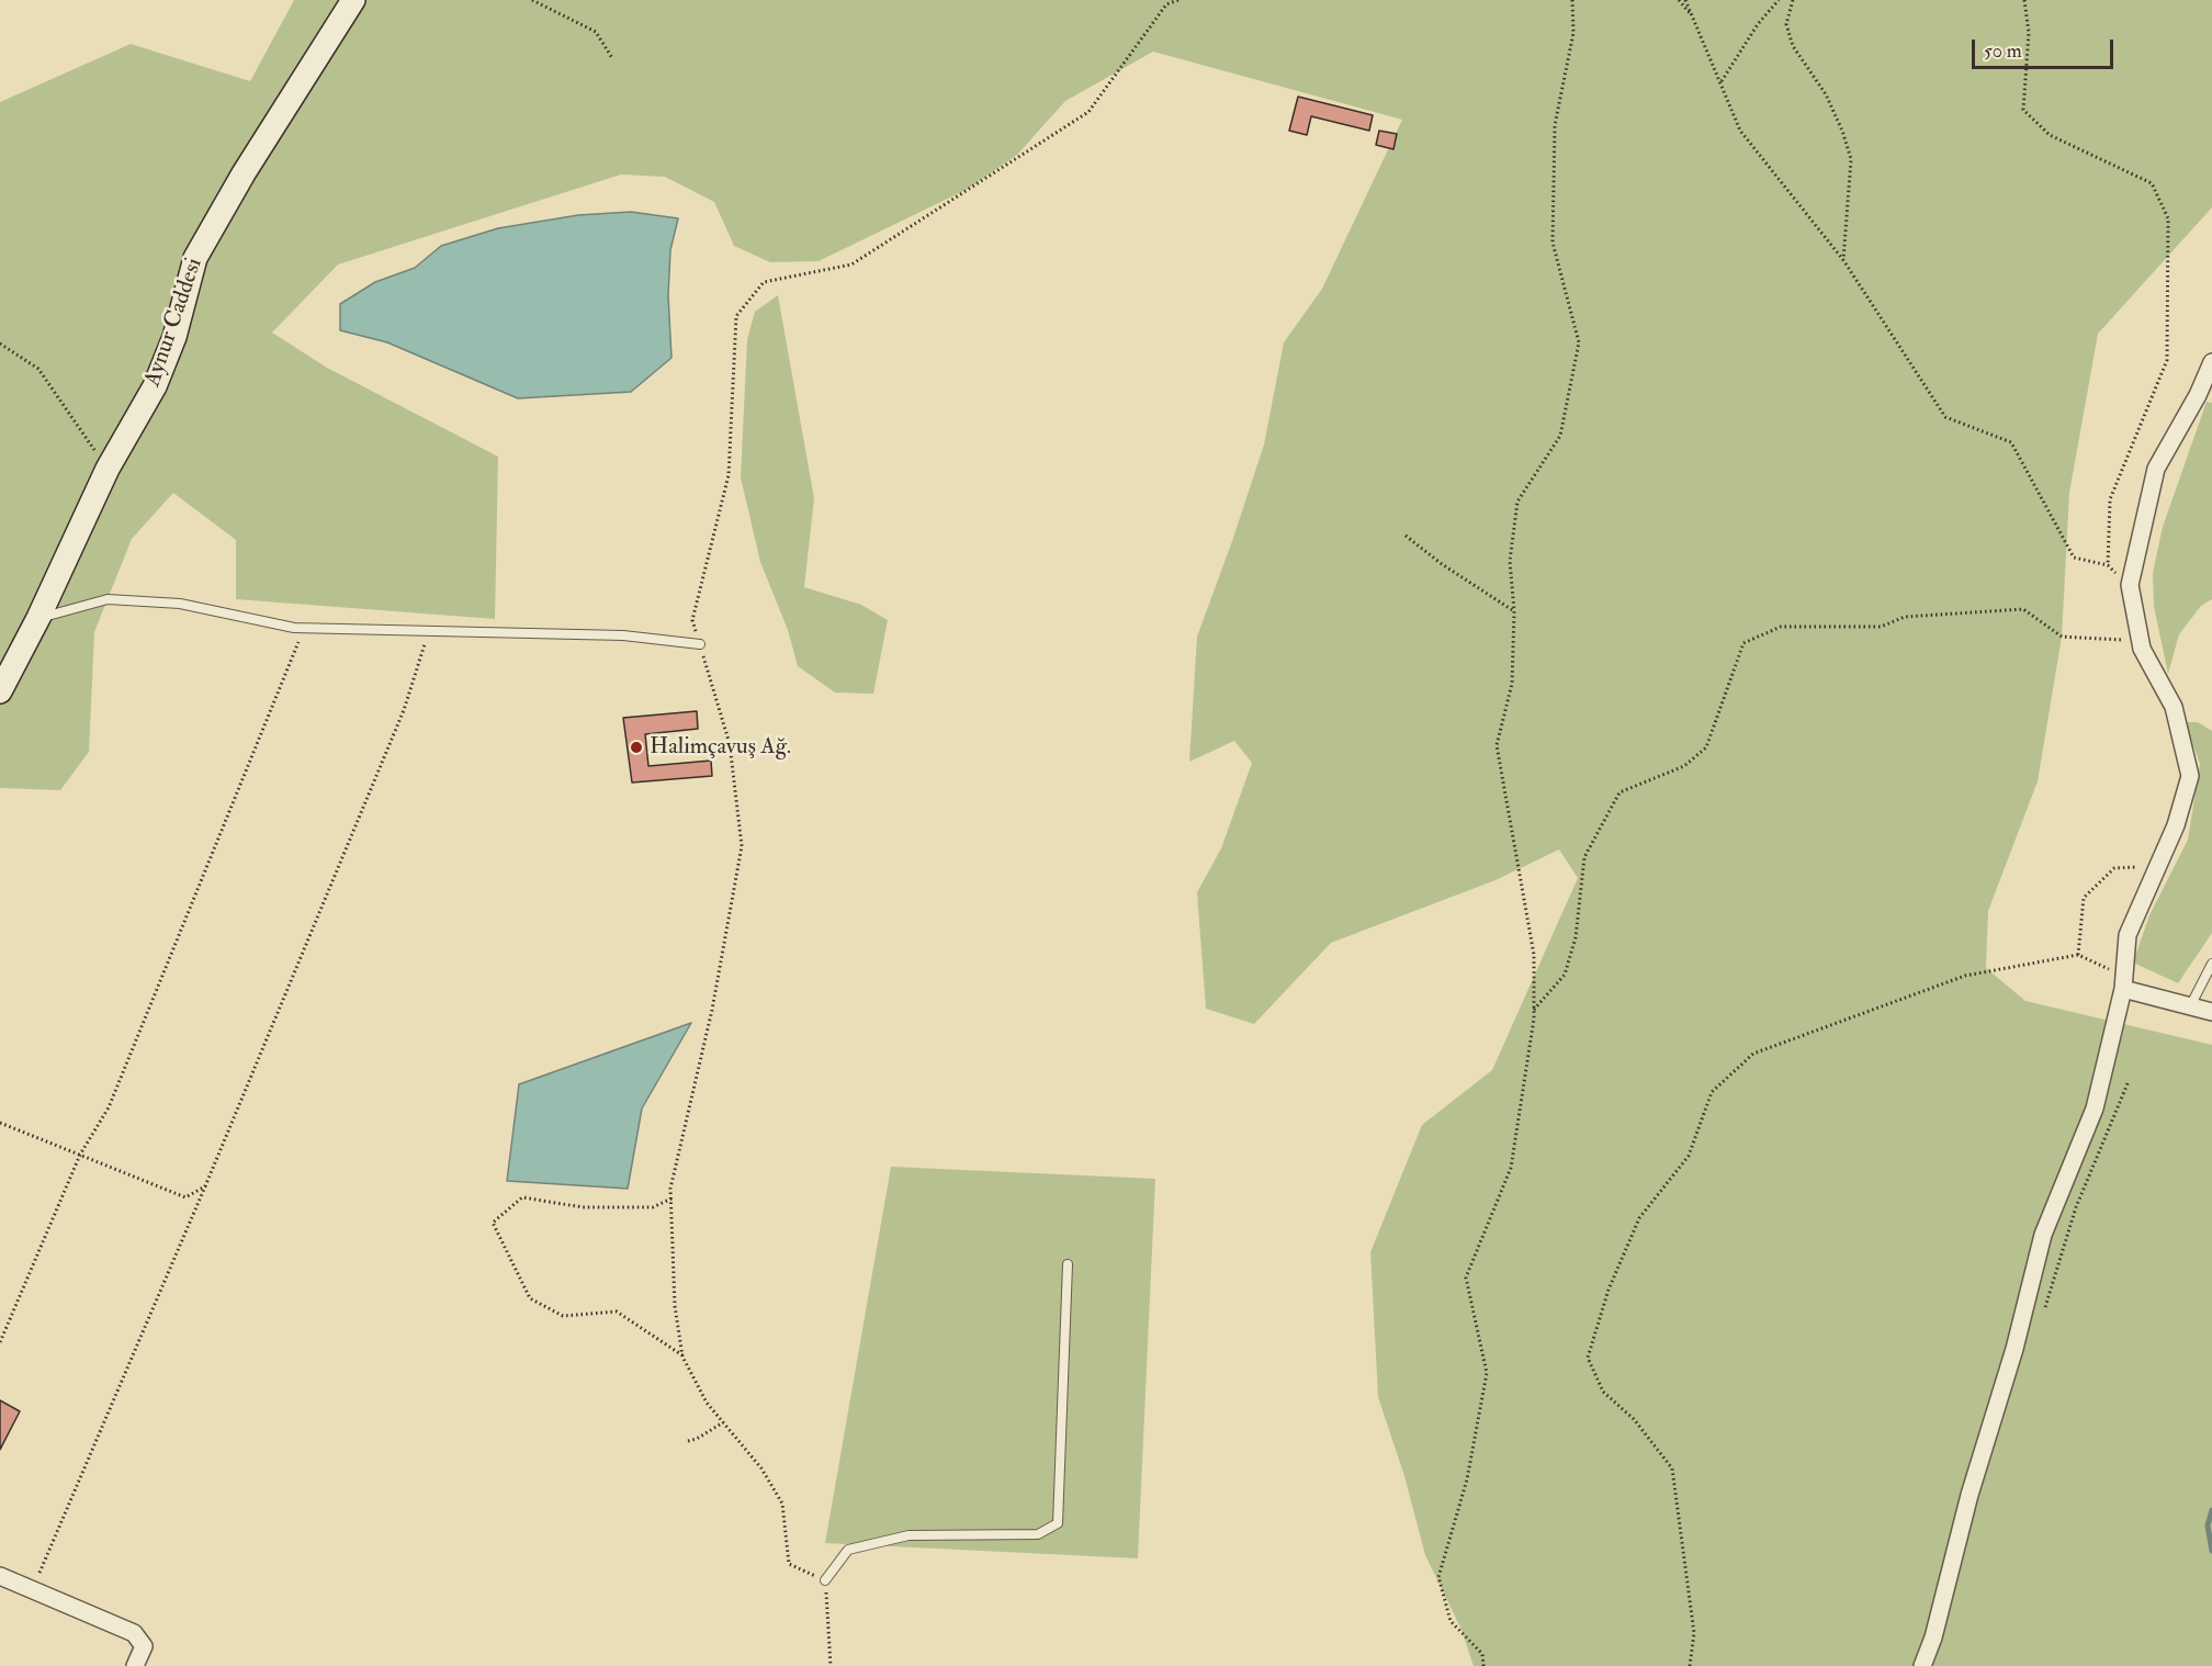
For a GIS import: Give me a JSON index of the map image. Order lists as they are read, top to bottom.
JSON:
{
  "streets": {
    "street": ["Aynur Caddesi"]
  },
  "places": ["Halimçavuş Ağ."],
  "scale_bar": "50 m"
}
